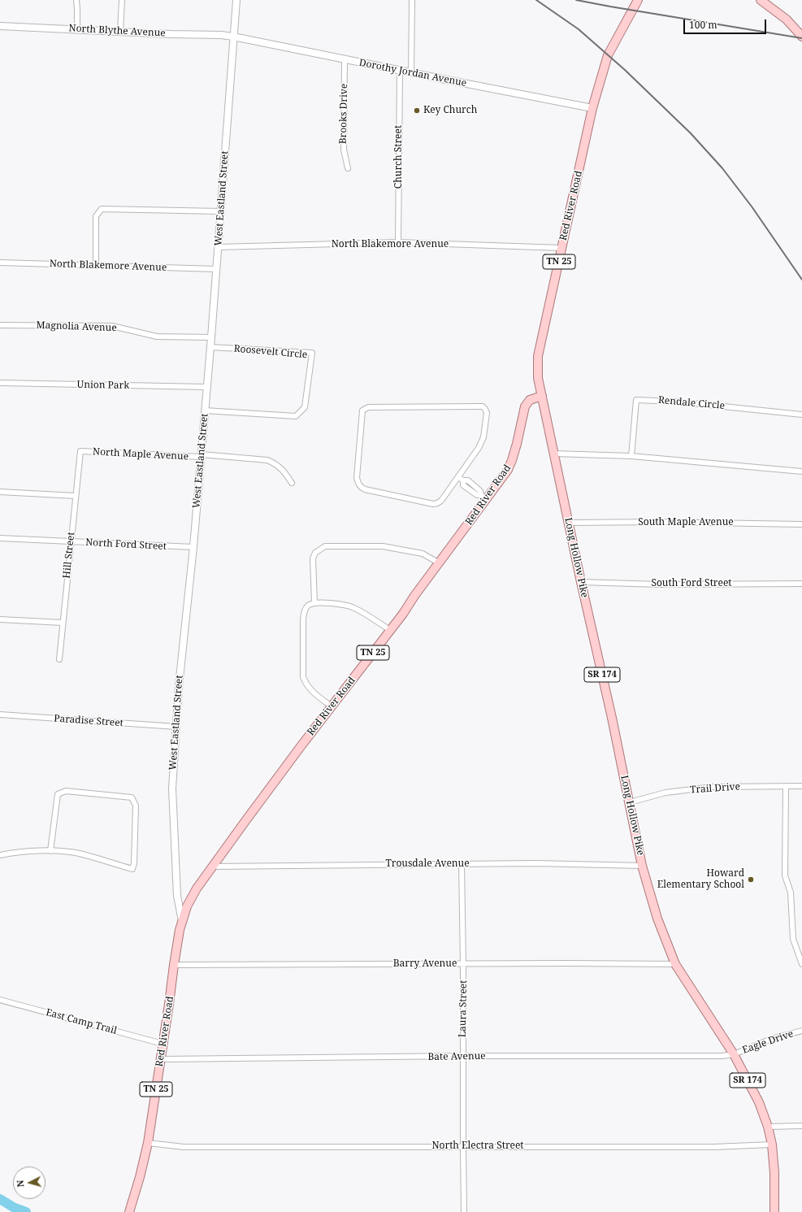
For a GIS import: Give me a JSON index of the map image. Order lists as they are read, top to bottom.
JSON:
{
  "streets": {
    "main road": [
      "West Eastland Street",
      "Red River Road",
      "TN 25",
      "Long Hollow Pike",
      "SR 174"
    ],
    "street": [
      "North Blythe Avenue",
      "Dorothy Jordan Avenue",
      "Brooks Drive",
      "Church Street",
      "North Blakemore Avenue",
      "Magnolia Avenue",
      "Roosevelt Circle",
      "Union Park",
      "Rendale Circle",
      "North Maple Avenue",
      "South Maple Avenue",
      "North Ford Street",
      "Hill Street",
      "South Ford Street",
      "Paradise Street",
      "Trail Drive",
      "Trousdale Avenue",
      "Barry Avenue",
      "Laura Street",
      "East Camp Trail",
      "Eagle Drive",
      "Bate Avenue",
      "North Electra Street"
    ]
  },
  "crossings": [
    ["North Blythe Avenue", "Dorothy Jordan Avenue"],
    ["North Blythe Avenue", "West Eastland Street"],
    ["Dorothy Jordan Avenue", "Brooks Drive"],
    ["Dorothy Jordan Avenue", "Church Street"],
    ["Dorothy Jordan Avenue", "West Eastland Street"],
    ["Dorothy Jordan Avenue", "Red River Road"],
    ["Church Street", "North Blakemore Avenue"],
    ["West Eastland Street", "Red River Road"],
    ["West Eastland Street", "North Blakemore Avenue"],
    ["West Eastland Street", "Magnolia Avenue"],
    ["West Eastland Street", "Roosevelt Circle"],
    ["West Eastland Street", "Union Park"],
    ["West Eastland Street", "North Maple Avenue"],
    ["West Eastland Street", "North Ford Street"],
    ["West Eastland Street", "Paradise Street"],
    ["West Eastland Street", "Barry Avenue"],
    ["Red River Road", "North Blakemore Avenue"],
    ["Red River Road", "Long Hollow Pike"],
    ["Red River Road", "Trousdale Avenue"],
    ["Red River Road", "Barry Avenue"],
    ["Red River Road", "East Camp Trail"],
    ["Red River Road", "Bate Avenue"],
    ["Red River Road", "North Electra Street"],
    ["North Maple Avenue", "Hill Street"],
    ["South Maple Avenue", "Long Hollow Pike"],
    ["North Ford Street", "Hill Street"],
    ["Long Hollow Pike", "South Ford Street"],
    ["Long Hollow Pike", "Trail Drive"],
    ["Long Hollow Pike", "Trousdale Avenue"],
    ["Long Hollow Pike", "Barry Avenue"],
    ["Long Hollow Pike", "Eagle Drive"],
    ["Long Hollow Pike", "Bate Avenue"],
    ["Long Hollow Pike", "North Electra Street"],
    ["Trousdale Avenue", "Laura Street"],
    ["Barry Avenue", "Laura Street"],
    ["Laura Street", "Bate Avenue"],
    ["Laura Street", "North Electra Street"],
    ["Eagle Drive", "Bate Avenue"]
  ],
  "places": ["Key Church", "Howard Elementary School"],
  "scale_bar": "100 m",
  "north": "left"
}
